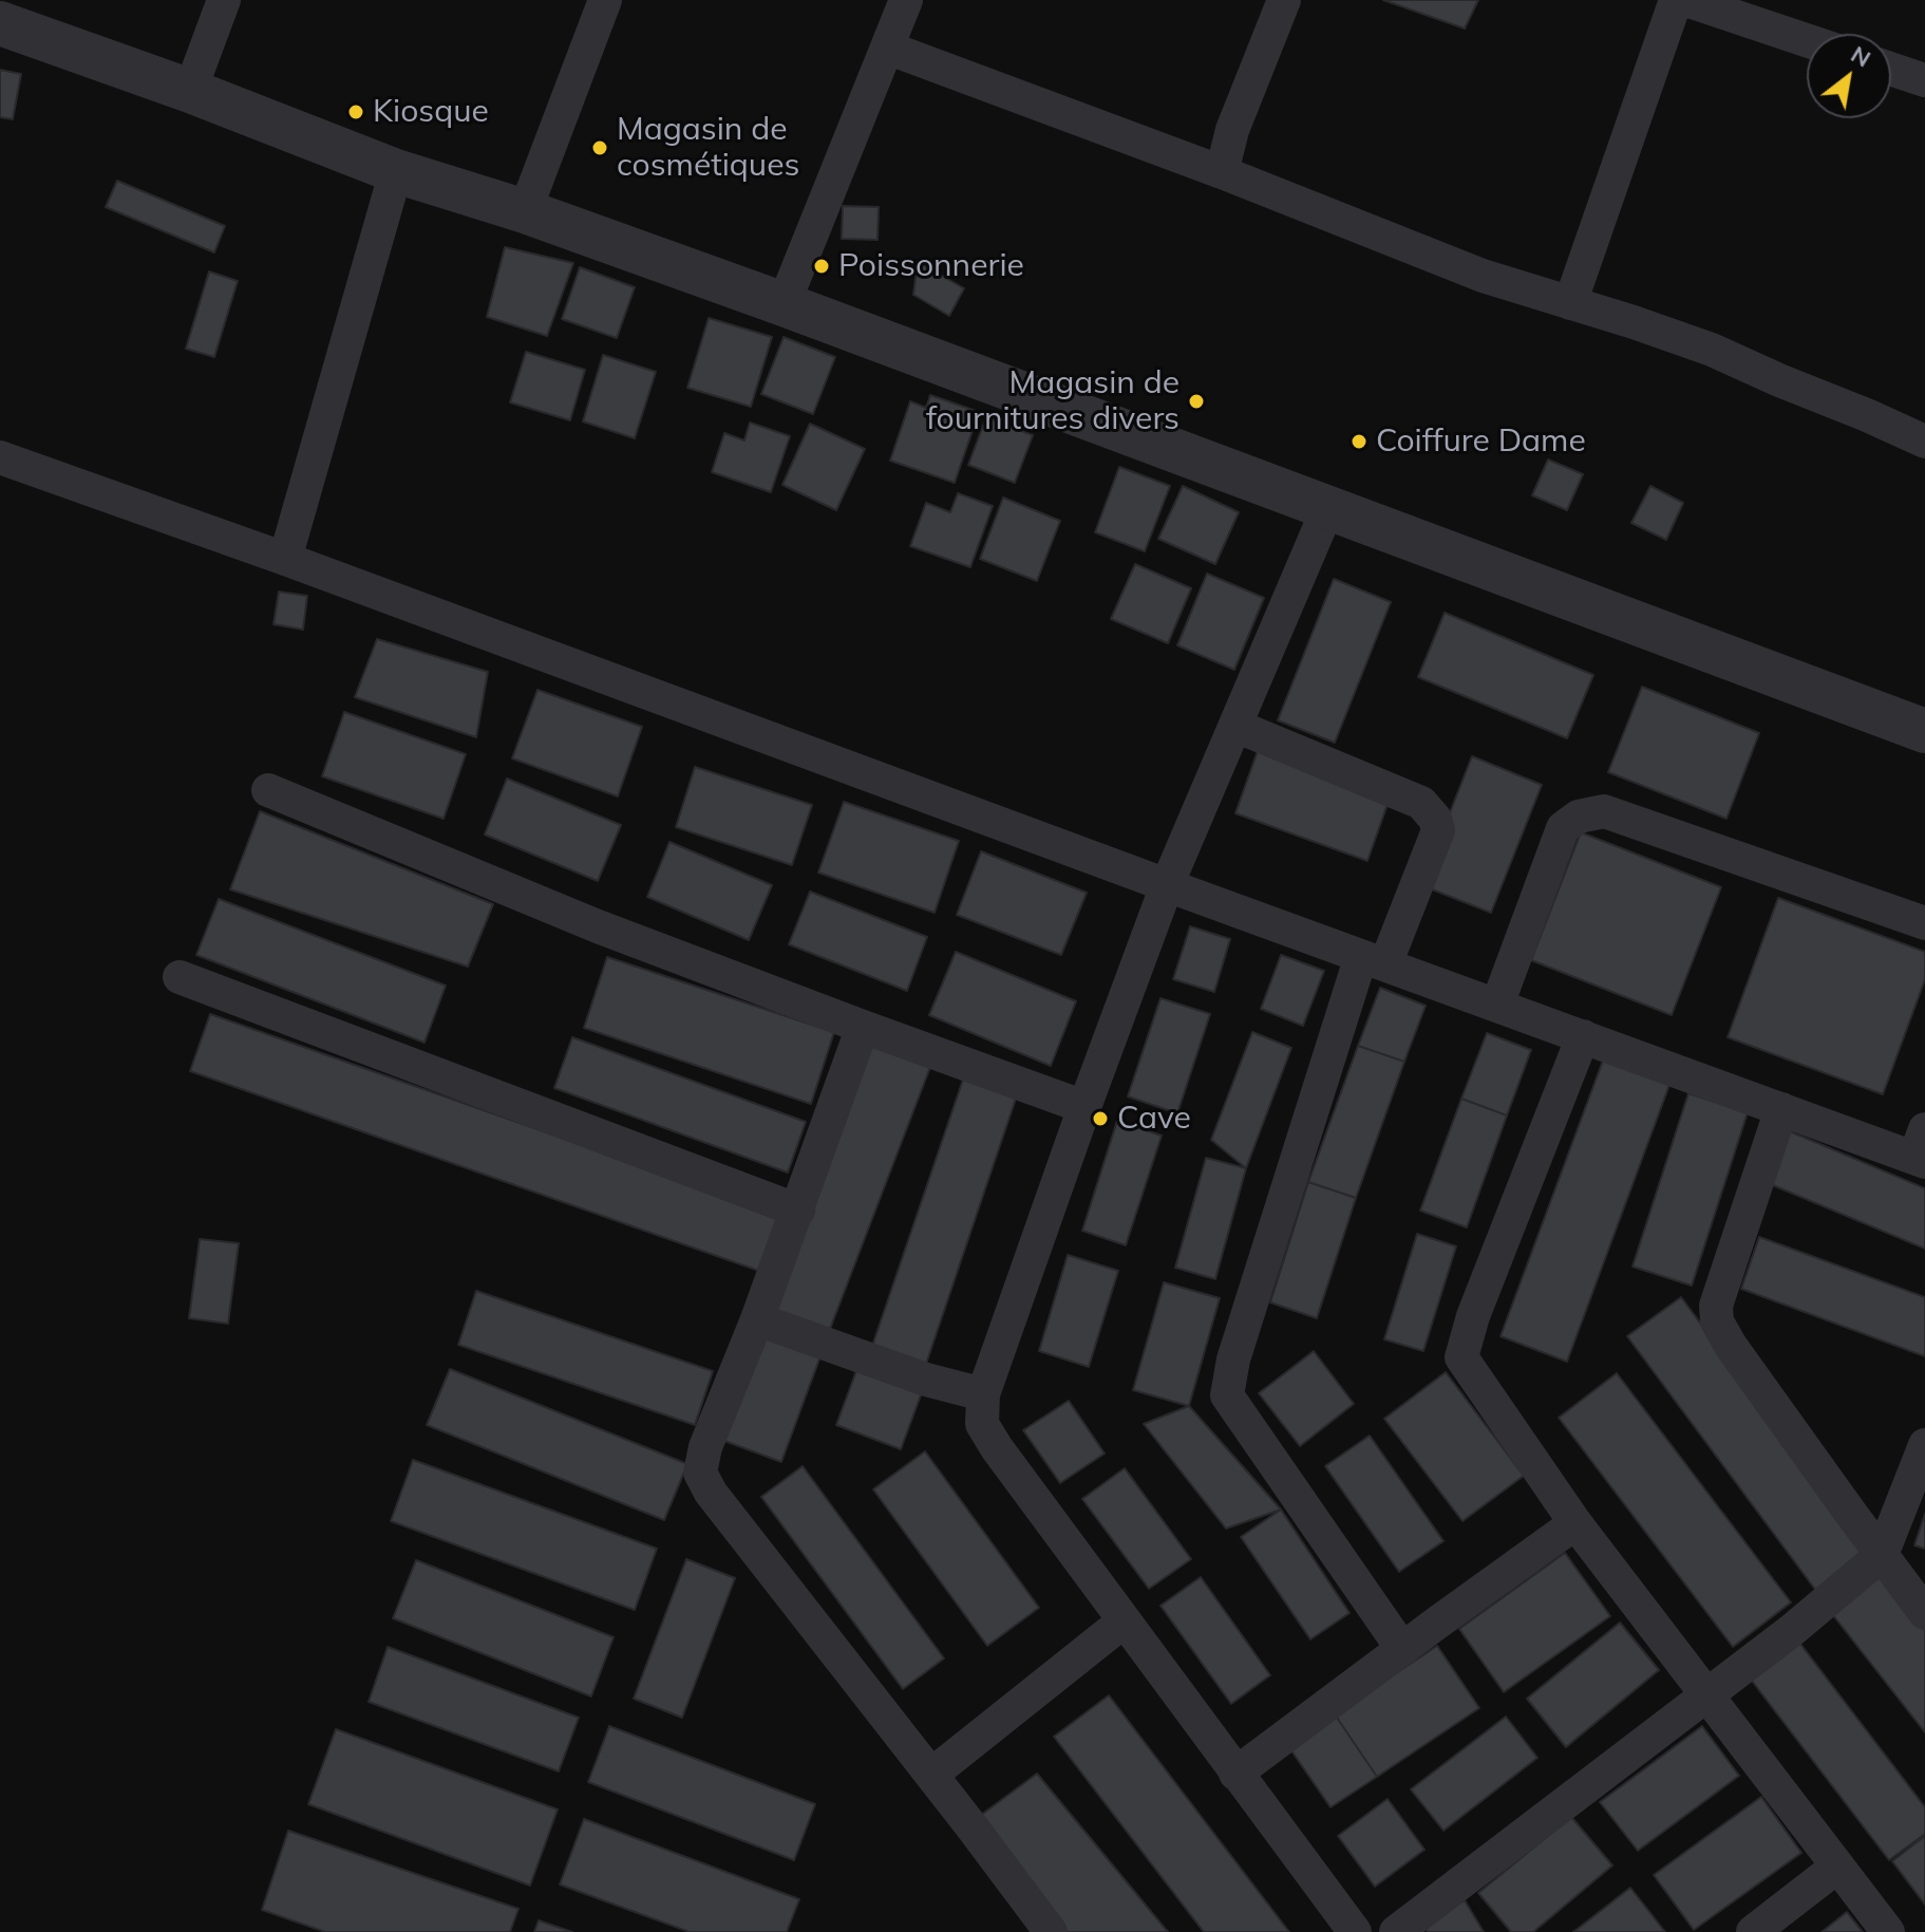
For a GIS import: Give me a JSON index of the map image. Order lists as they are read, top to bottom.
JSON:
{
  "places": [
    "Kiosque",
    "Magasin de cosmétiques",
    "Poissonnerie",
    "Magasin de fournitures divers",
    "Coiffure Dame",
    "Cave"
  ],
  "north": "top right"
}
